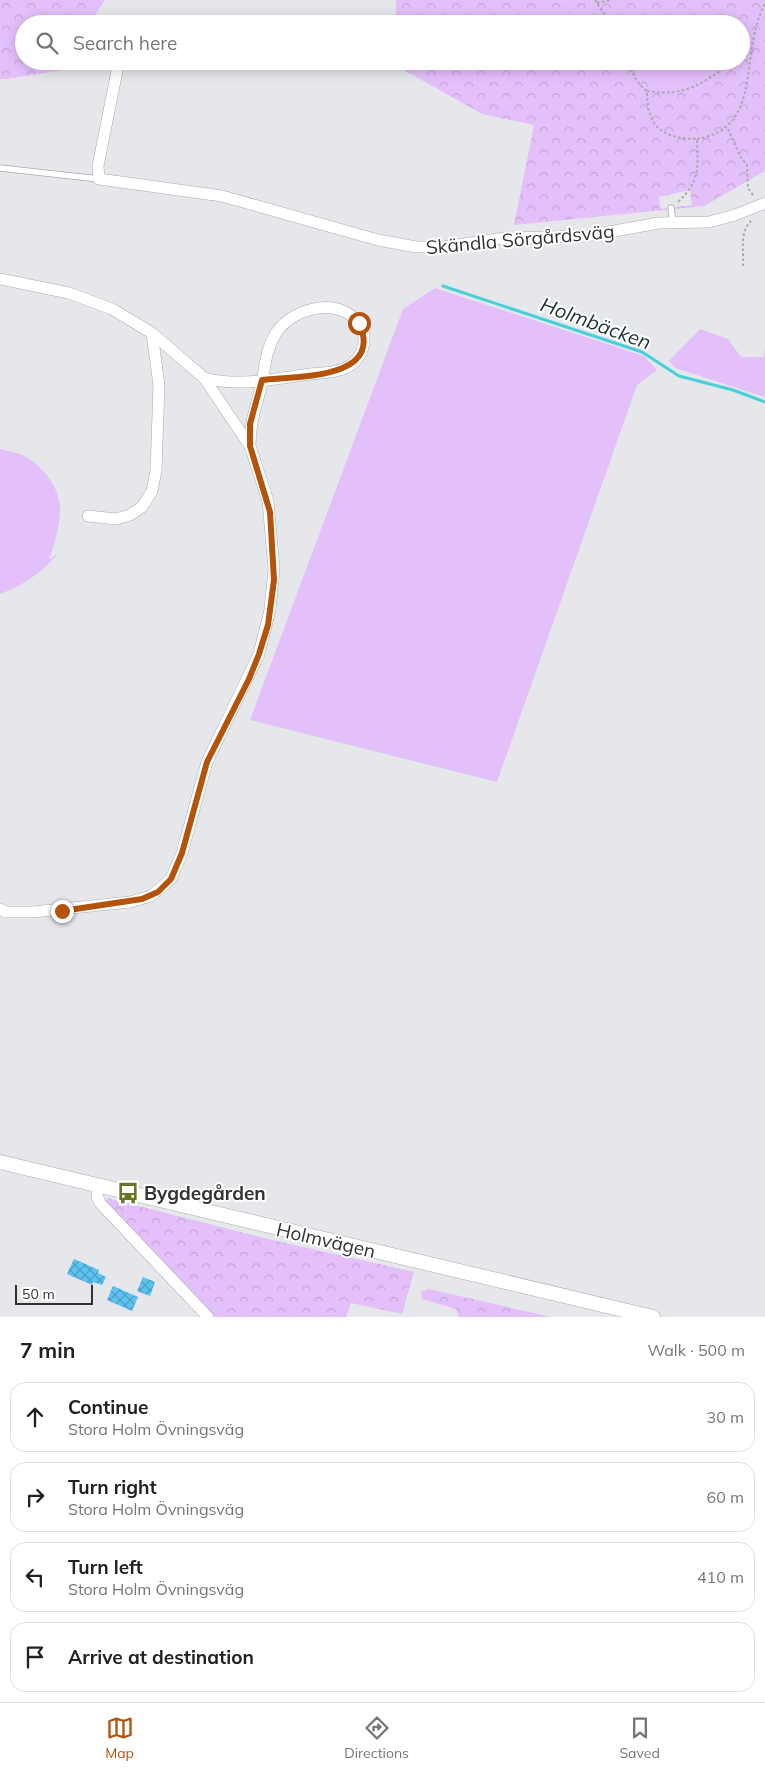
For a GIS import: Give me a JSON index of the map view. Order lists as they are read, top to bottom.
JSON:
{
  "streets": {
    "street": ["Skändla Sörgårdsväg", "Holmvägen"]
  },
  "water": ["Holmbäcken"],
  "places": {
    "bus stop": ["Bygdegården"]
  },
  "scale_bar": "50 m",
  "page": {
    "search": "Search here",
    "scale": "50 m",
    "heading": ["7 min", "Walk · 500 m"],
    "list": [
      ["Continue", "Stora Holm Övningsväg", "30 m"],
      ["Turn right", "Stora Holm Övningsväg", "60 m"],
      ["Turn left", "Stora Holm Övningsväg", "410 m"],
      "Arrive at destination"
    ],
    "nav": ["Map", "Directions", "Saved"]
  }
}
